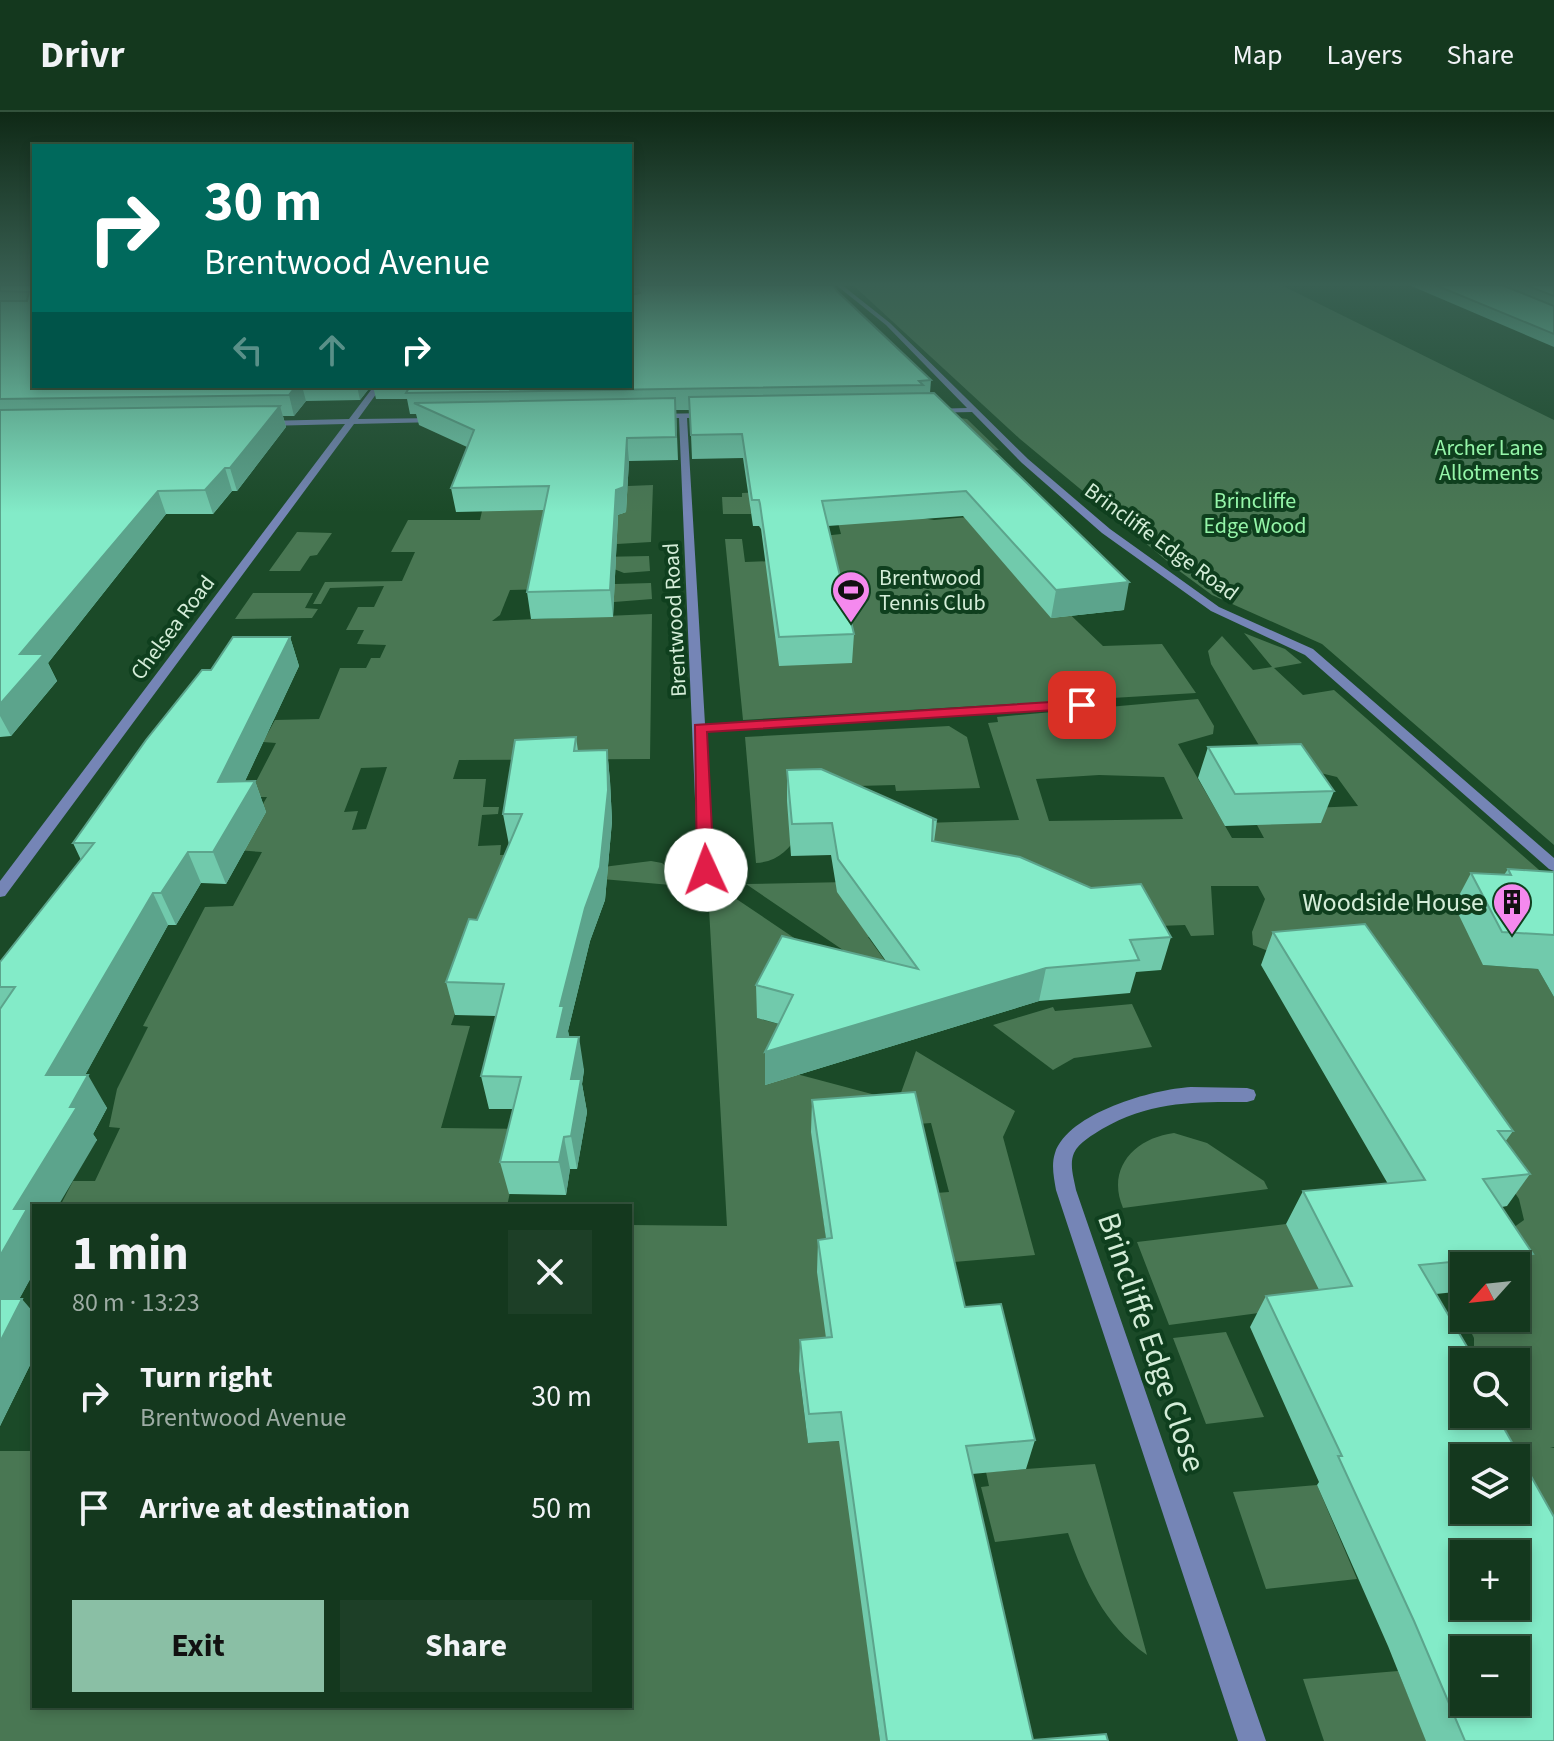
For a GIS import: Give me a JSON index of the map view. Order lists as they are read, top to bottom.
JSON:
{
  "streets": {
    "street": [
      "Brincliffe Edge Road",
      "Brentwood Road",
      "Chelsea Road",
      "Brincliffe Edge Close"
    ]
  },
  "parks": ["Archer Lane Allotments", "Brincliffe Edge Wood"],
  "places": {
    "sports": ["Brentwood Tennis Club"],
    "building": ["Woodside House"]
  },
  "north": "bottom left",
  "page": {
    "header": "Drivr",
    "nav": ["Map", "Layers", "Share"],
    "turn": ["30 m", "Brentwood Avenue"],
    "heading": ["1 min", "80 m · 13:23"],
    "map_buttons": ["+", "−"],
    "list": [
      {
        "name": "Turn right",
        "note": "Brentwood Avenue",
        "value": "30 m"
      },
      {
        "name": "Arrive at destination",
        "value": "50 m"
      }
    ],
    "buttons": ["Exit", "Share"]
  }
}
